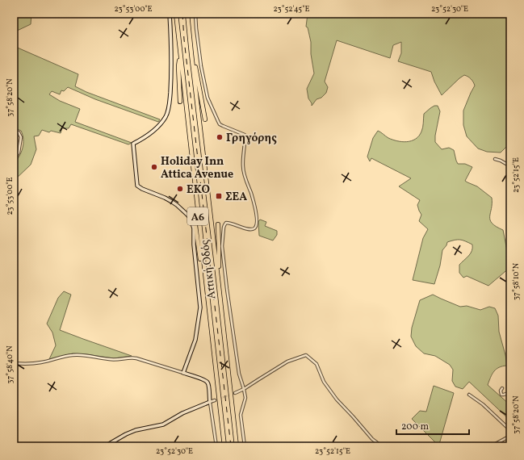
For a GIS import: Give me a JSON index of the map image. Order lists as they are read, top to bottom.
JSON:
{
  "streets": {
    "highway": ["Α6", "Αττική Οδός"]
  },
  "places": {
    "other": ["Γρηγόρης", "Holiday Inn Attica Avenue", "EKO"],
    "transit": ["ΣΕΑ"]
  },
  "scale_bar": "200 m",
  "coordinates": [
    "23°53'00\"E",
    "23°52'45\"E",
    "23°52'30\"E",
    "37°58'20\"N",
    "23°52'15\"E",
    "37°58'10\"N",
    "37°58'40\"N"
  ]
}
